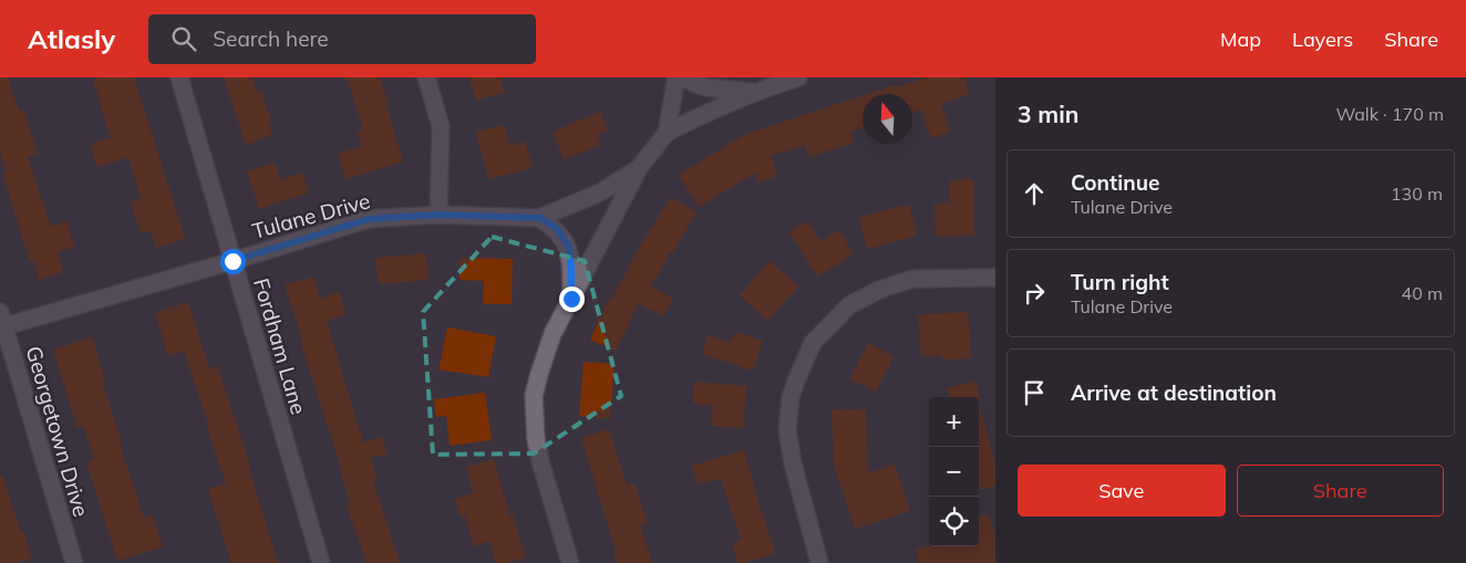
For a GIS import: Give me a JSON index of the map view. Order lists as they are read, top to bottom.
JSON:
{
  "streets": {
    "street": ["Tulane Drive", "Fordham Lane", "Georgetown Drive"]
  },
  "crossings": [
    ["Tulane Drive", "Fordham Lane"],
    ["Tulane Drive", "Georgetown Drive"]
  ],
  "north": "top",
  "page": {
    "header": "Atlasly",
    "search": "Search here",
    "nav": ["Map", "Layers", "Share"],
    "heading": ["3 min", "Walk · 170 m"],
    "list": [
      ["Continue", "Tulane Drive", "130 m"],
      ["Turn right", "Tulane Drive", "40 m"],
      "Arrive at destination"
    ],
    "map_buttons": ["+", "−"],
    "buttons": ["Save", "Share"]
  }
}
